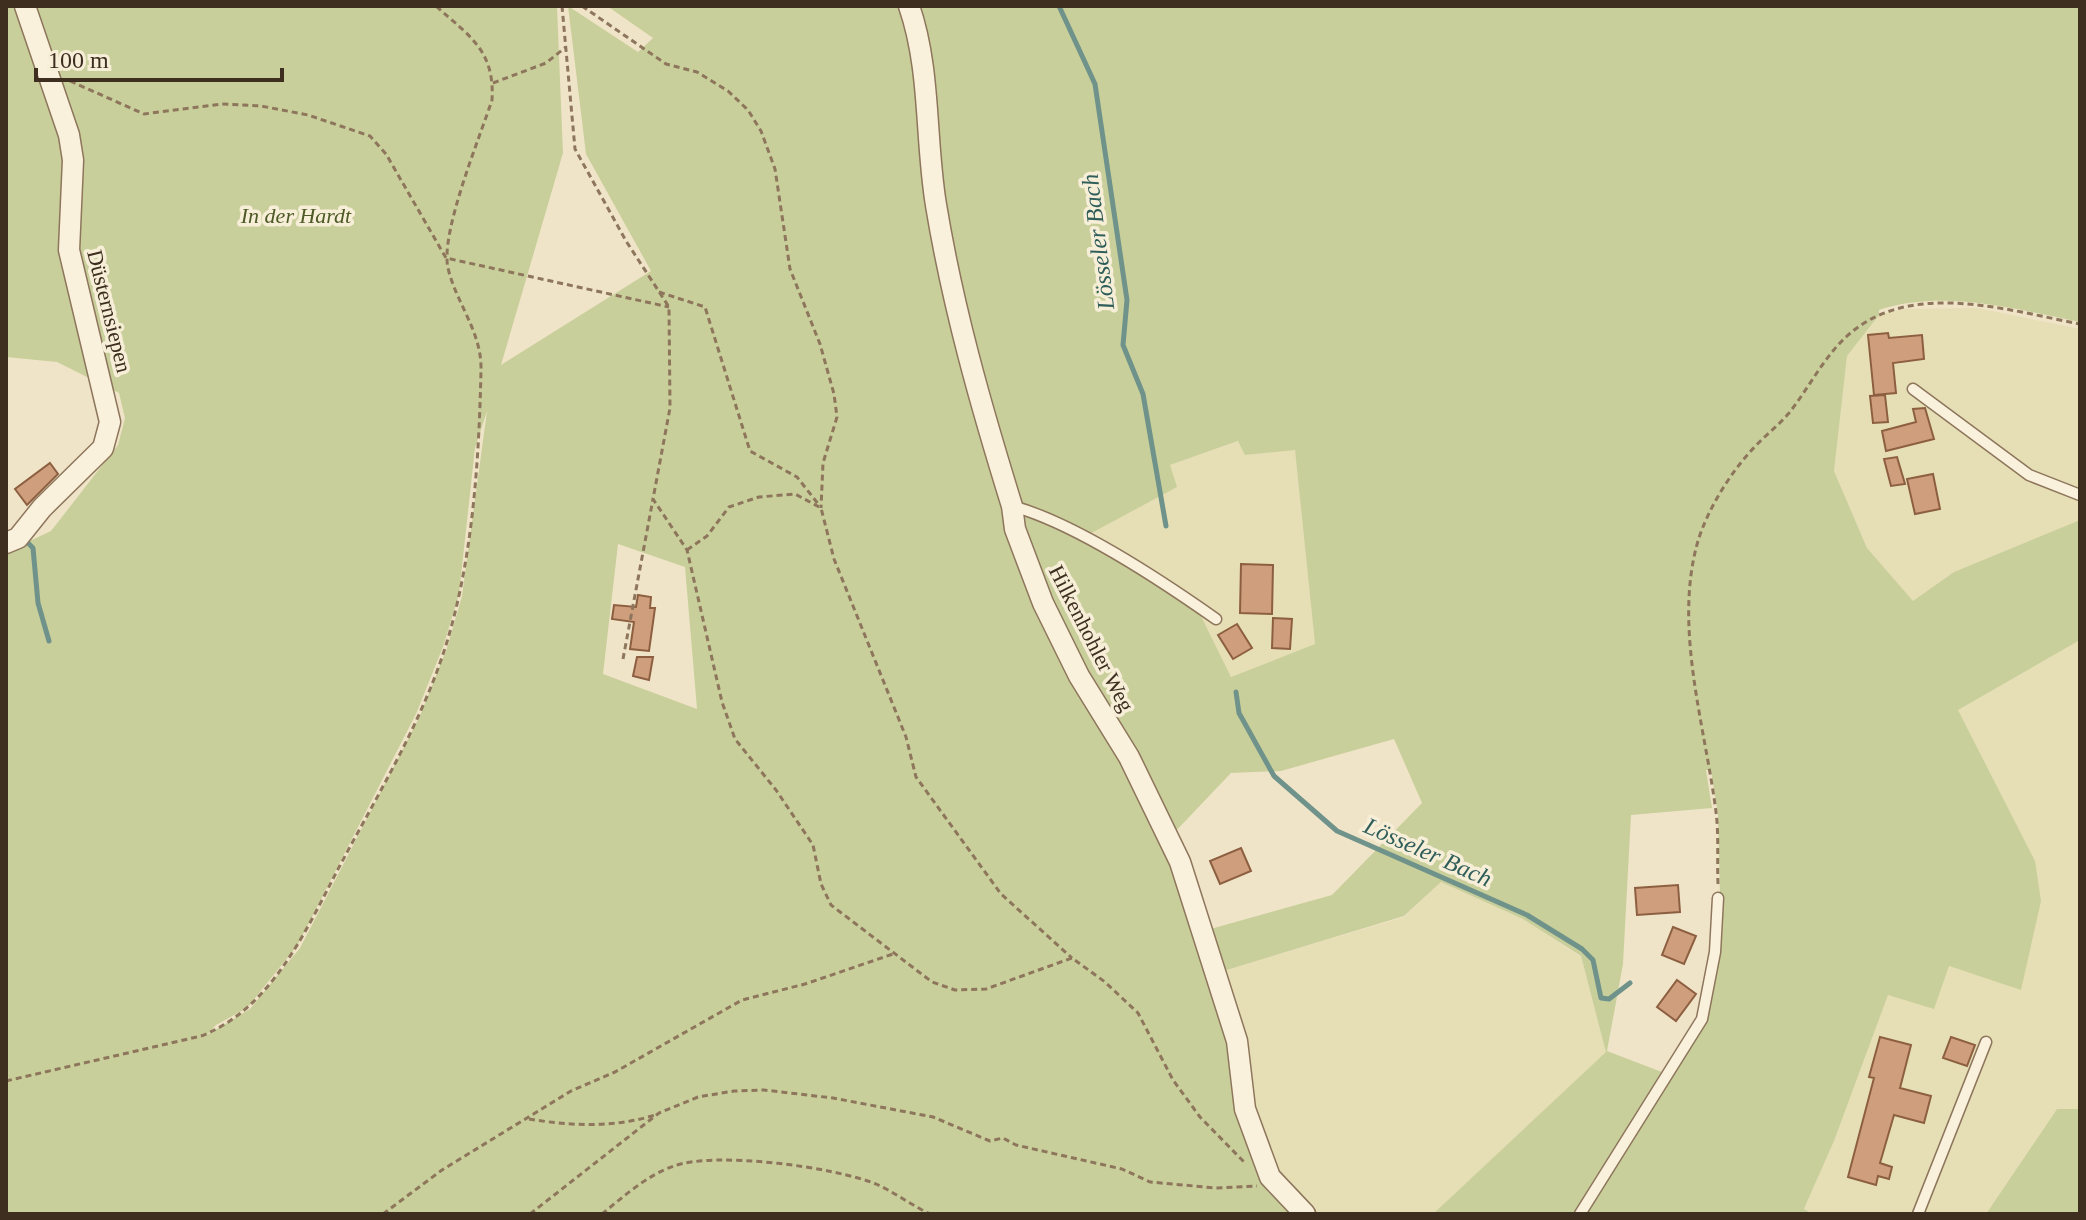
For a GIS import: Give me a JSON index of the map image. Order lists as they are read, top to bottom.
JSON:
{
  "streets": {
    "street": ["Düsternsiepen", "Hilkenhohler Weg"]
  },
  "water": ["Lösseler Bach"],
  "parks": ["In der Hardt"],
  "scale_bar": "100 m"
}
